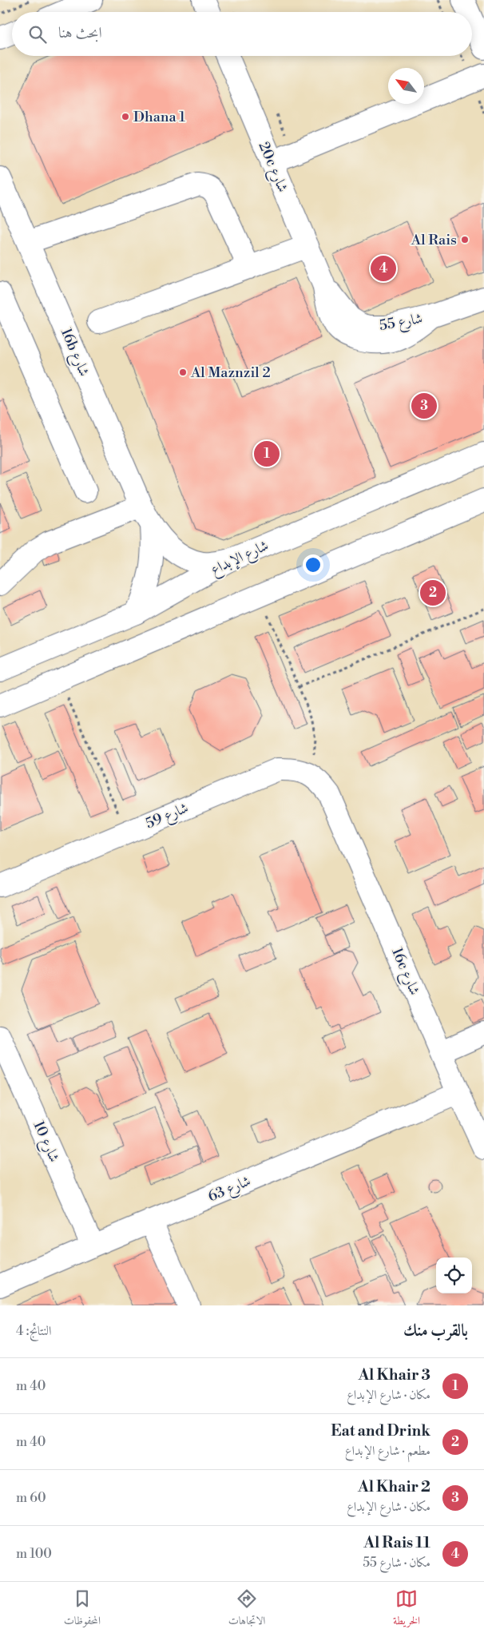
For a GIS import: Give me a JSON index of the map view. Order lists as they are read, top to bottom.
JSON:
{
  "streets": {
    "street": [
      "20c شارع",
      "شارع 55",
      "16b شارع",
      "شارع الإبداع",
      "شارع 59",
      "16c شارع",
      "شارع 10",
      "شارع 63"
    ]
  },
  "crossings": [
    ["20c شارع", "شارع 55"],
    ["16b شارع", "شارع الإبداع"],
    ["شارع 59", "16c شارع"],
    ["16c شارع", "شارع 63"],
    ["شارع 10", "شارع 63"]
  ],
  "places": ["Dhana 1", "Al Rais", "Al Maznzil 2"],
  "north": "top left",
  "page": {
    "search": "ابحث هنا",
    "pins": [
      "4",
      "3",
      "1",
      "2"
    ],
    "heading": ["بالقرب منك", "النتائج: 4"],
    "list": [
      {
        "mark": "1",
        "name": "Al Khair 3",
        "note": "مكان · شارع الإبداع",
        "value": "40 m"
      },
      {
        "mark": "2",
        "name": "Eat and Drink",
        "note": "مطعم · شارع الإبداع",
        "value": "40 m"
      },
      {
        "mark": "3",
        "name": "Al Khair 2",
        "note": "مكان · شارع الإبداع",
        "value": "60 m"
      },
      {
        "mark": "4",
        "name": "Al Rais 11",
        "note": "مكان · شارع 55",
        "value": "100 m"
      }
    ],
    "nav": ["الخريطة", "الاتجاهات", "المحفوظات"]
  }
}
